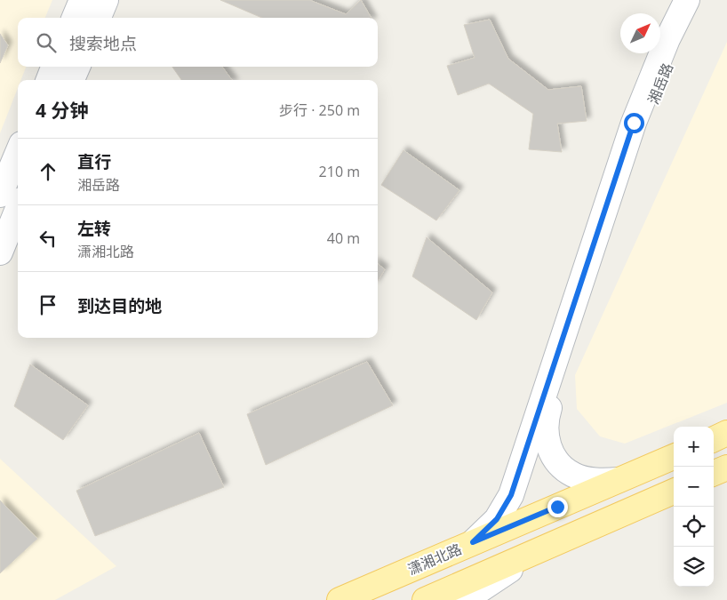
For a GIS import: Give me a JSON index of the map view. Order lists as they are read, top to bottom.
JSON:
{
  "streets": {
    "main road": ["潇湘北路"],
    "street": ["湘岳路"]
  },
  "crossings": [
    ["湘岳路", "潇湘北路"]
  ],
  "north": "top right",
  "page": {
    "search": "搜索地点",
    "heading": ["4 分钟", "步行 · 250 m"],
    "list": [
      ["直行", "湘岳路", "210 m"],
      ["左转", "潇湘北路", "40 m"],
      "到达目的地"
    ],
    "map_buttons": ["+", "−"]
  }
}
